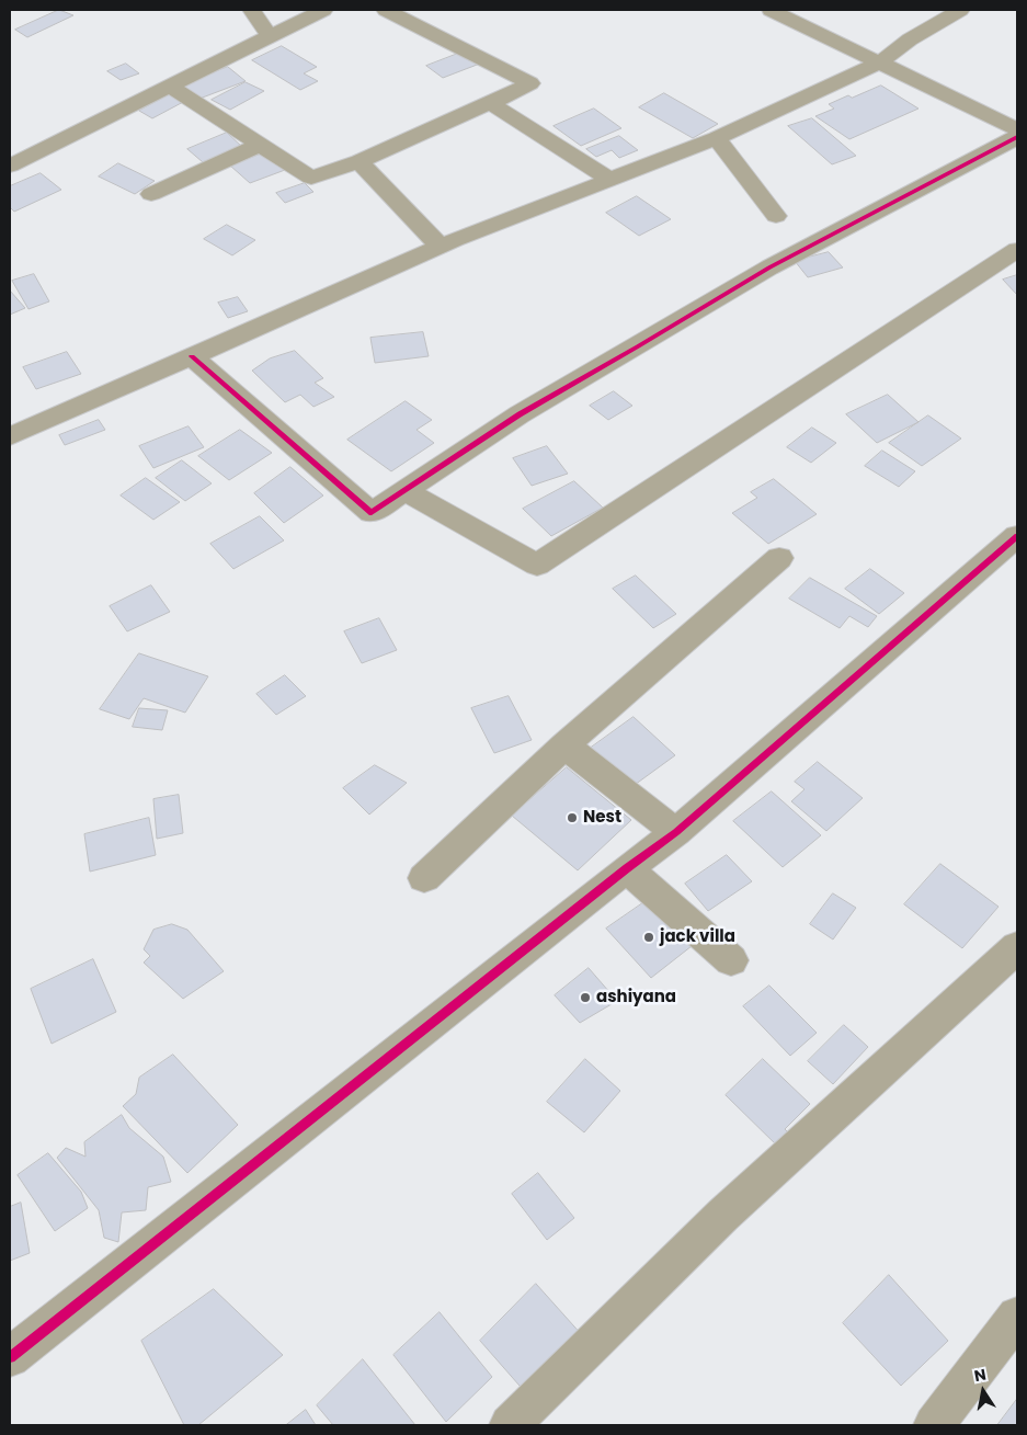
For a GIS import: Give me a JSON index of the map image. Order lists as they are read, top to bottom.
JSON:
{
  "places": ["Nest", "jack villa", "ashiyana"],
  "north": "top"
}
